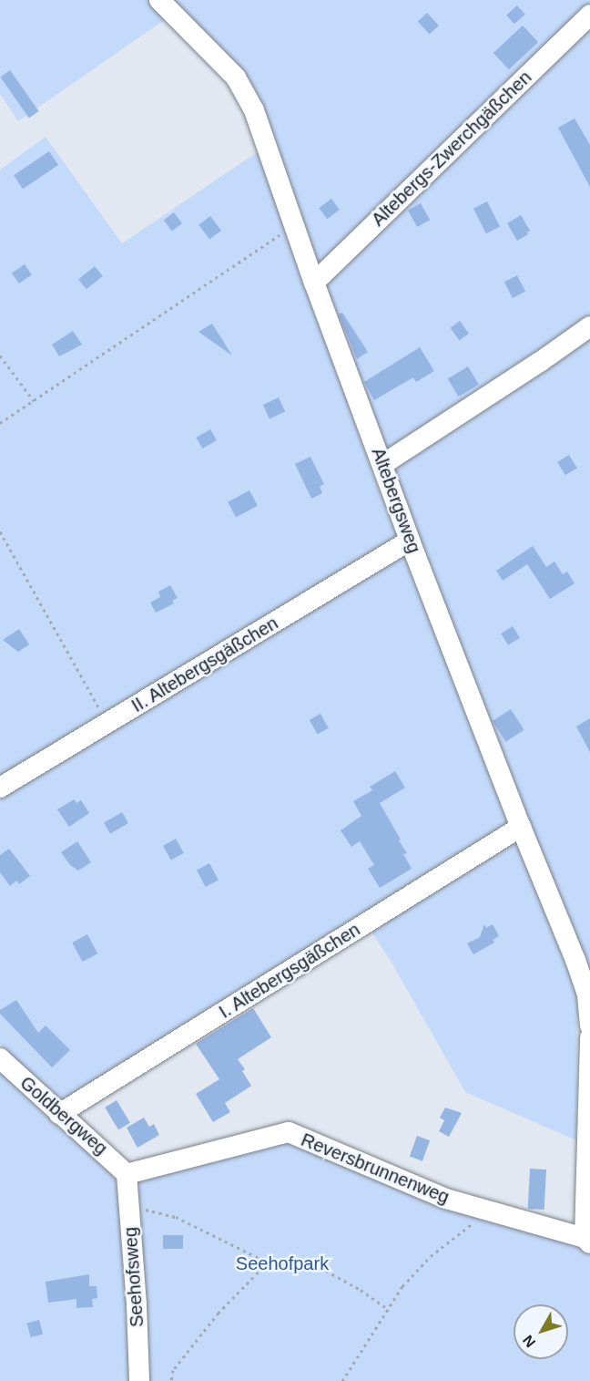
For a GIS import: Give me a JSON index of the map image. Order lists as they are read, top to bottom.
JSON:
{
  "streets": {
    "street": [
      "Altebergs-Zwerchgäßchen",
      "Altebergsweg",
      "II. Altebergsgäßchen",
      "I. Altebergsgäßchen",
      "Goldbergweg",
      "Reversbrunnenweg",
      "Seehofsweg"
    ]
  },
  "crossings": [
    ["Altebergs-Zwerchgäßchen", "Altebergsweg"],
    ["Altebergsweg", "II. Altebergsgäßchen"],
    ["Altebergsweg", "I. Altebergsgäßchen"],
    ["I. Altebergsgäßchen", "Goldbergweg"],
    ["Goldbergweg", "Reversbrunnenweg"],
    ["Goldbergweg", "Seehofsweg"],
    ["Reversbrunnenweg", "Seehofsweg"]
  ],
  "parks": ["Seehofpark"],
  "north": "bottom left"
}
